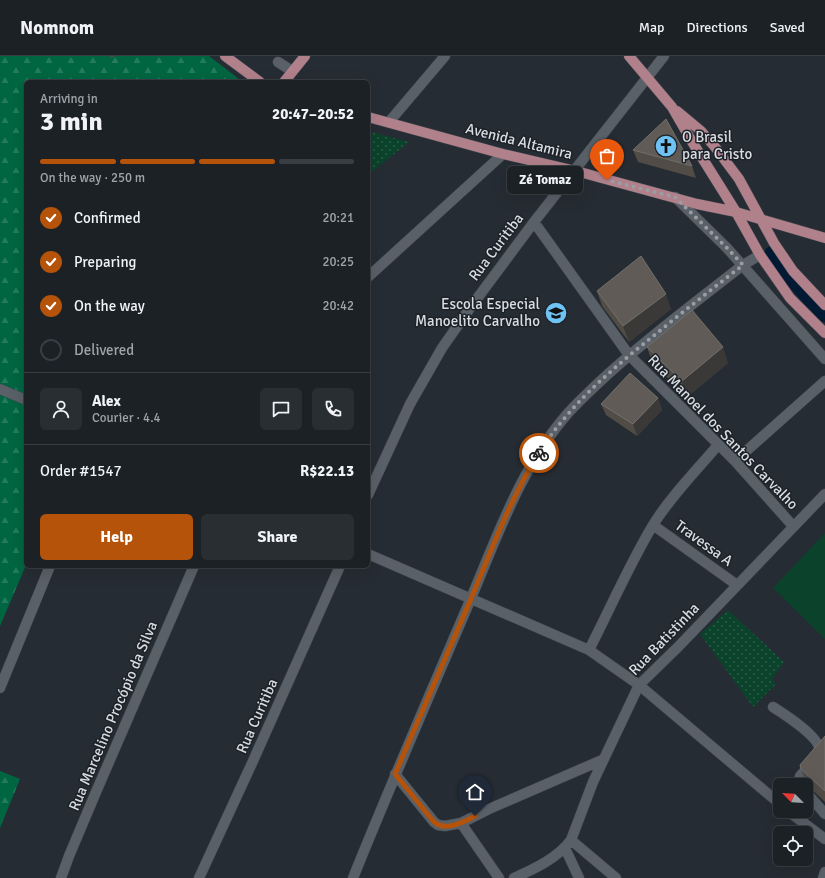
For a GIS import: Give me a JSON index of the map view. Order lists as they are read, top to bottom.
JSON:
{
  "streets": {
    "main road": ["Avenida Altamira"],
    "street": [
      "Rua Curitiba",
      "Rua Manoel dos Santos Carvalho",
      "Travessa A",
      "Rua Batistinha",
      "Rua Marcelino Procópio da Silva"
    ]
  },
  "crossings": [
    ["Avenida Altamira", "Rua Curitiba"],
    ["Rua Curitiba", "Rua Manoel dos Santos Carvalho"],
    ["Rua Manoel dos Santos Carvalho", "Rua Batistinha"],
    ["Travessa A", "Rua Batistinha"]
  ],
  "places": {
    "church": ["O Brasil para Cristo"],
    "other": ["Zé Tomaz"],
    "school or university": ["Escola Especial Manoelito Carvalho"]
  },
  "north": "top left",
  "page": {
    "header": "Nomnom",
    "nav": ["Map", "Directions", "Saved"],
    "heading": ["3 min", "Arriving in", "20:47–20:52"],
    "panel": [
      "Alex",
      "Courier · 4.4",
      "Order #1547",
      "R$22.13"
    ],
    "bar": "On the way · 250 m",
    "bubble": "Zé Tomaz",
    "list": [
      ["Confirmed", "20:21"],
      ["Preparing", "20:25"],
      ["On the way", "20:42"],
      "Delivered"
    ],
    "buttons": ["Help", "Share"]
  }
}
